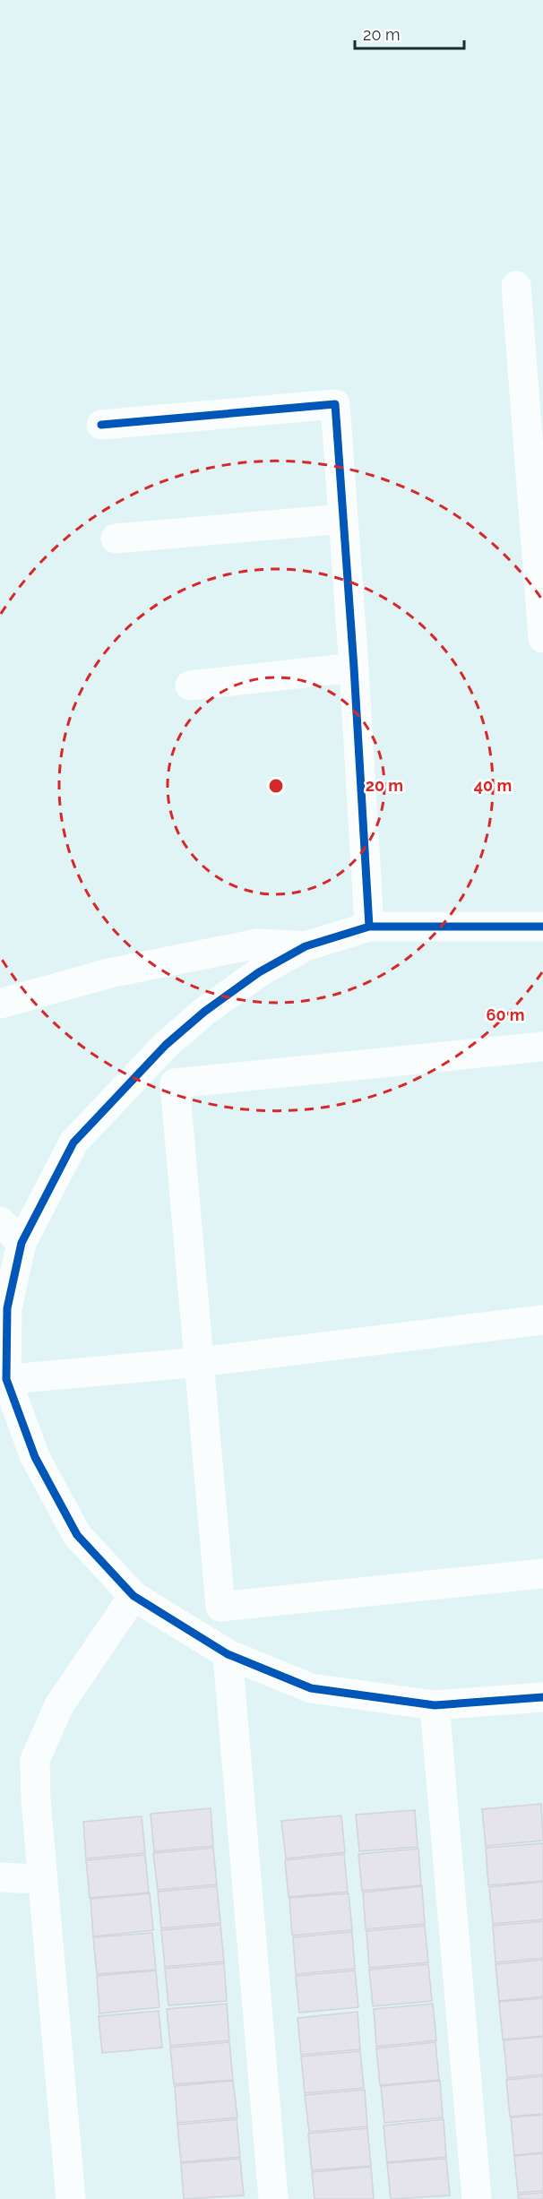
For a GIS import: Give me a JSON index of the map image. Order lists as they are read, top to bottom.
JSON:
{
  "scale_bar": "20 m",
  "rings": ["20 m", "40 m", "60 m"]
}
